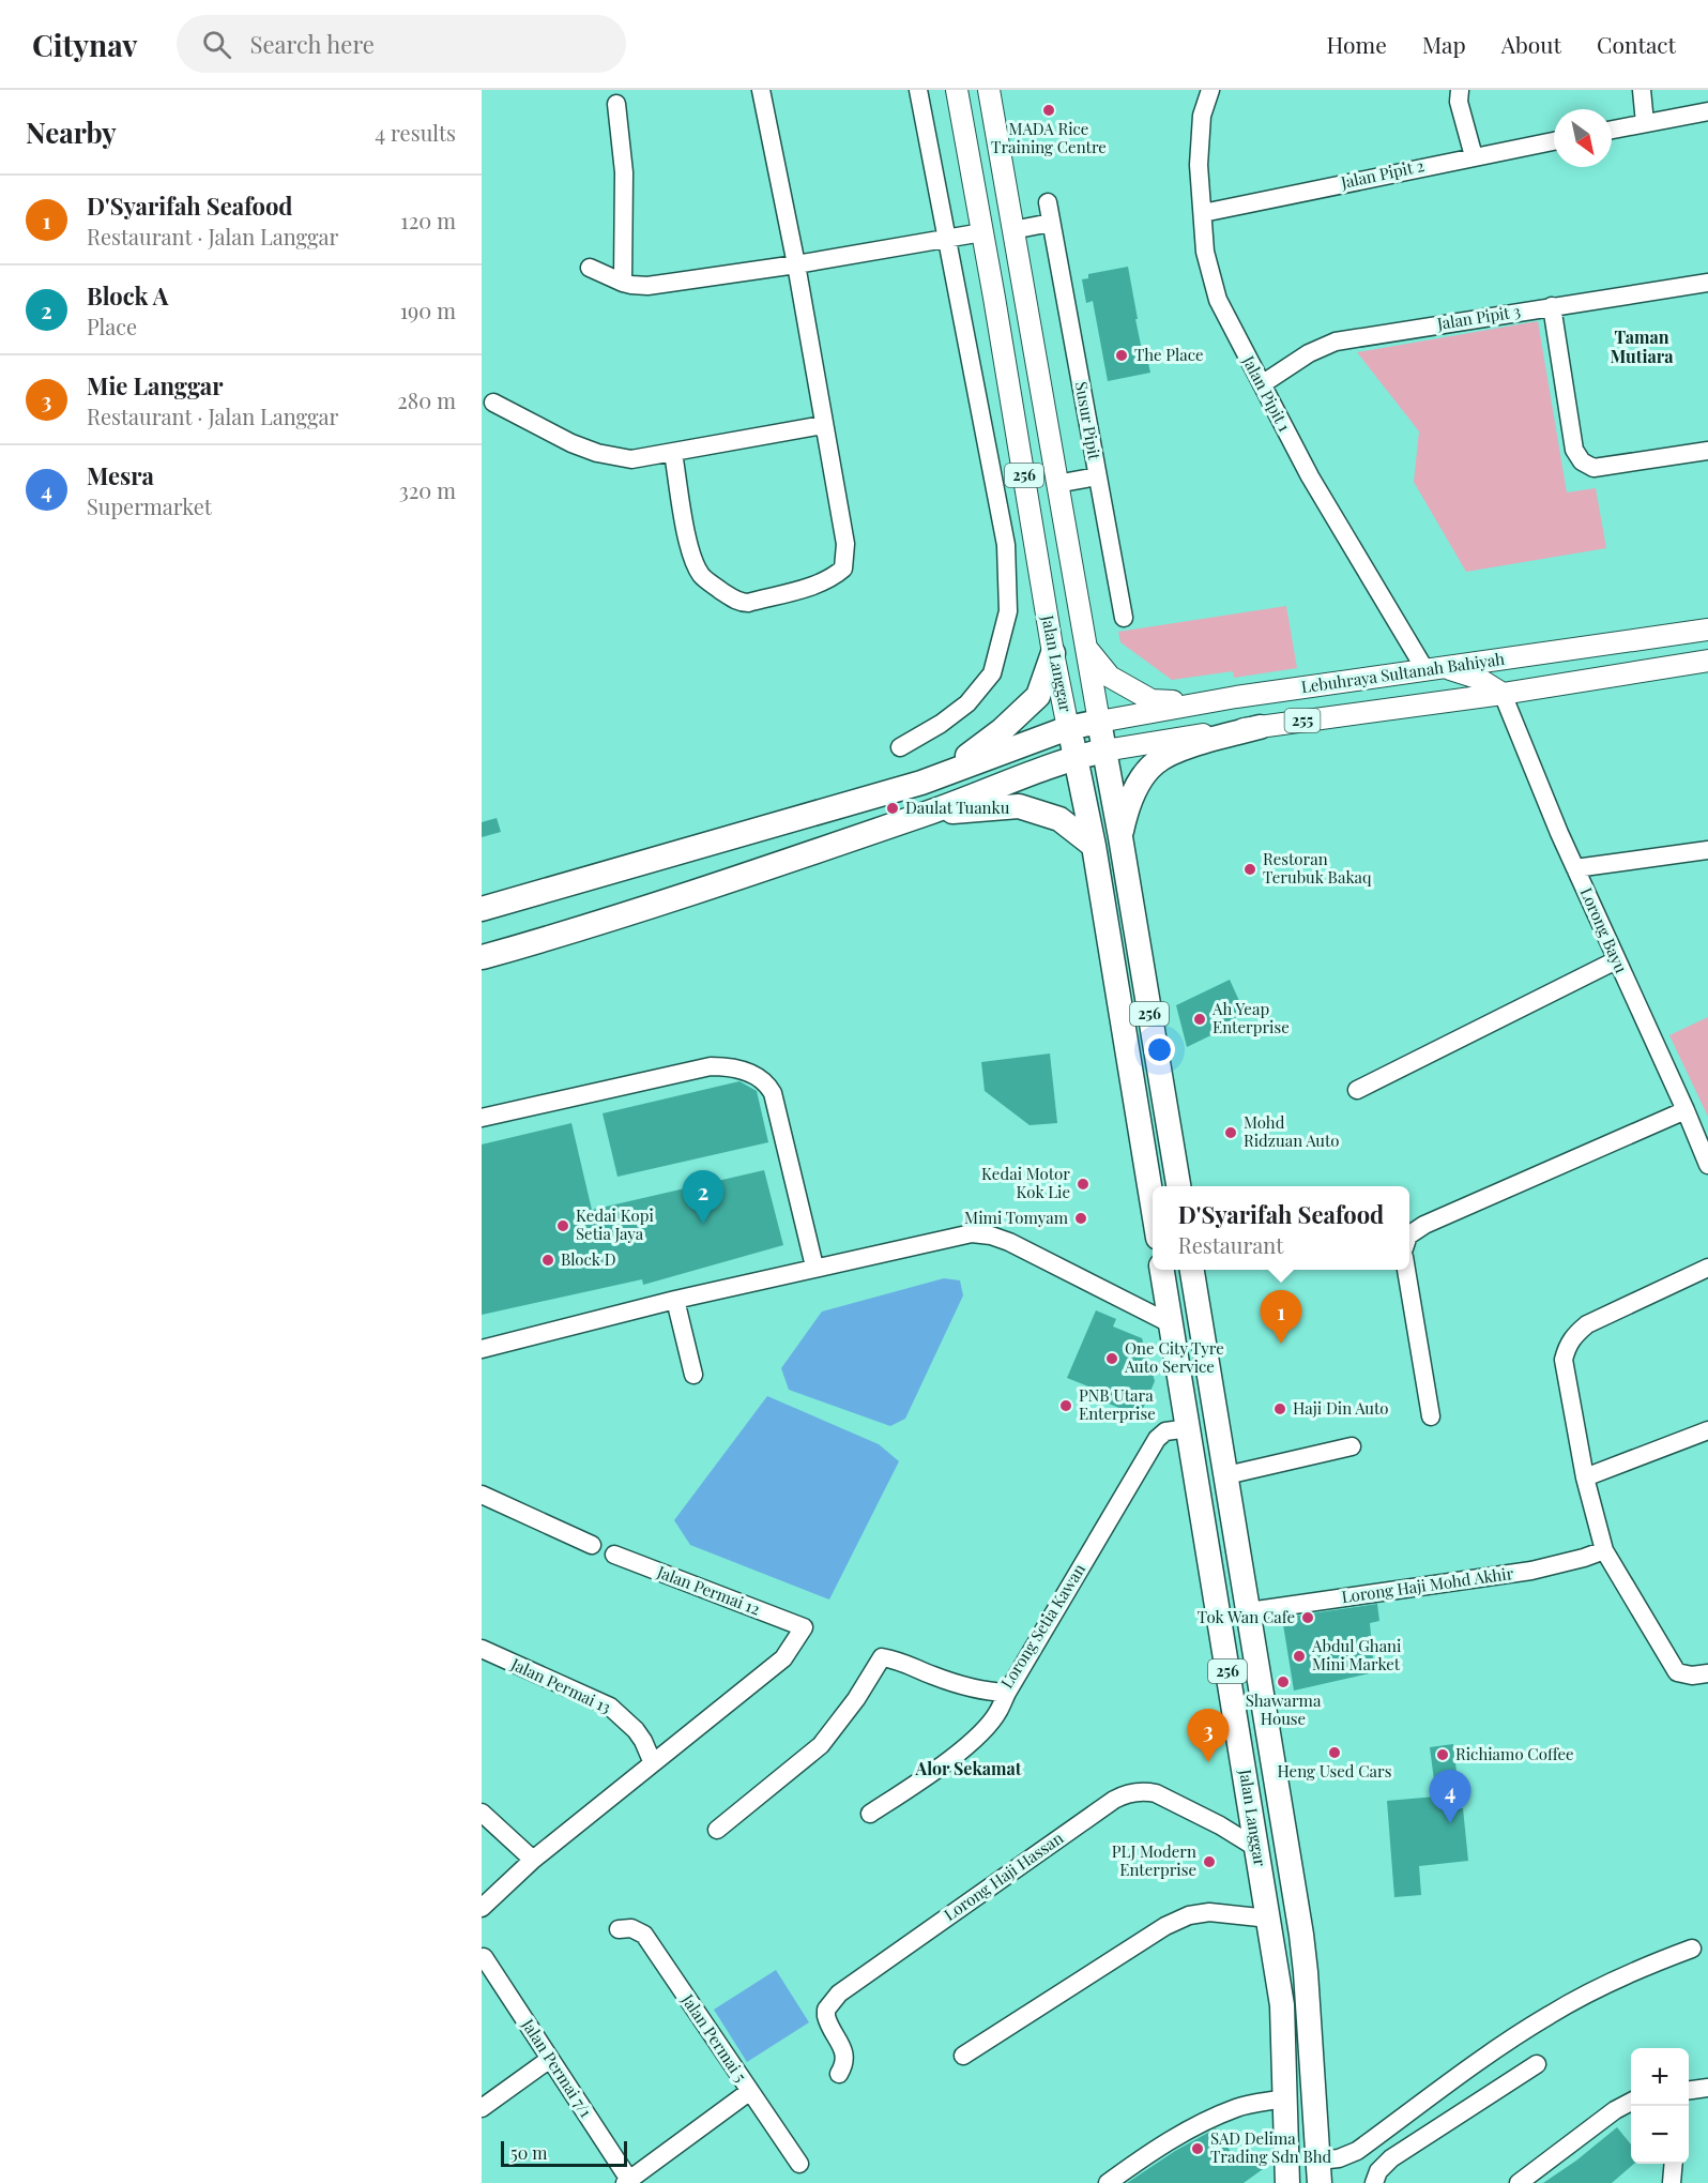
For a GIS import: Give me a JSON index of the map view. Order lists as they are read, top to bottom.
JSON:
{
  "streets": {
    "highway": ["256", "Jalan Langgar", "255"],
    "main road": ["Lebuhraya Sultanah Bahiyah"],
    "street": [
      "Jalan Pipit 2",
      "Jalan Pipit 3",
      "Jalan Pipit 1",
      "Susur Pipit",
      "Lorong Bayu",
      "Lorong Haji Mohd Akhir",
      "Jalan Permai 12",
      "Lorong Setia Kawan",
      "Jalan Permai 13",
      "Lorong Haji Hassan",
      "Jalan Permai 5",
      "Jalan Permai 7/1"
    ]
  },
  "crossings": [
    ["Jalan Pipit 2", "Jalan Pipit 1"],
    ["Jalan Pipit 3", "Jalan Pipit 1"],
    ["Jalan Pipit 1", "Lebuhraya Sultanah Bahiyah"],
    ["Jalan Langgar", "Lebuhraya Sultanah Bahiyah"],
    ["Jalan Langgar", "255"],
    ["Jalan Langgar", "Lorong Haji Mohd Akhir"],
    ["Jalan Langgar", "Lorong Setia Kawan"],
    ["Jalan Langgar", "Lorong Haji Hassan"],
    ["Lebuhraya Sultanah Bahiyah", "255"],
    ["Lebuhraya Sultanah Bahiyah", "Lorong Bayu"],
    ["Jalan Permai 12", "Jalan Permai 13"]
  ],
  "districts": ["Taman Mutiara", "Alor Sekamat"],
  "places": [
    "MADA Rice Training Centre",
    "The Place",
    "Daulat Tuanku",
    "Restoran Terubuk Bakaq",
    "Ah Yeap Enterprise",
    "Mohd Ridzuan Auto",
    "Kedai Motor Kok Lie",
    "Mimi Tomyam",
    "Kedai Kopi Setia Jaya",
    "Block D",
    "One City Tyre Auto Service",
    "PNB Utara Enterprise",
    "Haji Din Auto",
    "Tok Wan Cafe",
    "Abdul Ghani Mini Market",
    "Shawarma House",
    "Heng Used Cars",
    "Richiamo Coffee",
    "PLJ Modern Enterprise",
    "SAD Delima Trading Sdn Bhd"
  ],
  "scale_bar": "50 m",
  "north": "bottom right",
  "page": {
    "header": "Citynav",
    "search": "Search here",
    "nav": [
      "Home",
      "Map",
      "About",
      "Contact"
    ],
    "heading": ["Nearby", "4 results"],
    "list": [
      {
        "mark": "1",
        "name": "D'Syarifah Seafood",
        "note": "Restaurant · Jalan Langgar",
        "value": "120 m"
      },
      {
        "mark": "2",
        "name": "Block A",
        "note": "Place",
        "value": "190 m"
      },
      {
        "mark": "3",
        "name": "Mie Langgar",
        "note": "Restaurant · Jalan Langgar",
        "value": "280 m"
      },
      {
        "mark": "4",
        "name": "Mesra",
        "note": "Supermarket",
        "value": "320 m"
      }
    ],
    "pins": [
      "2",
      "1",
      "3",
      "4"
    ],
    "popup": ["D'Syarifah Seafood", "Restaurant"],
    "map_buttons": ["+", "−"],
    "scale": "50 m"
  }
}
